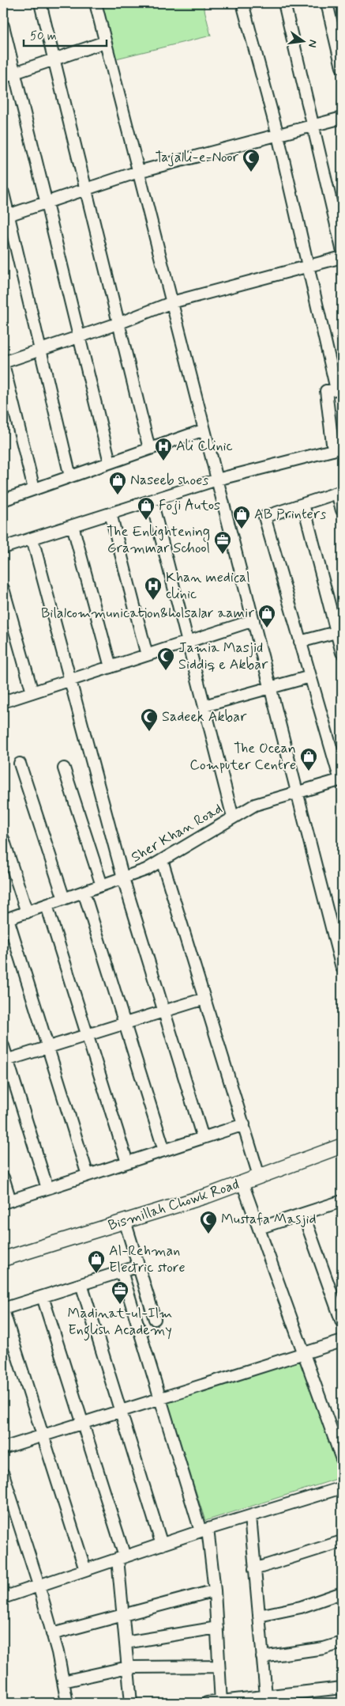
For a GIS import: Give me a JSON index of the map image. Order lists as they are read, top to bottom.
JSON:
{
  "streets": {
    "main road": ["Bismillah Chowk Road"],
    "street": ["Sher Khan Road"]
  },
  "places": {
    "mosque": [
      "Tajalli-e-Noor",
      "Jamia Masjid Siddiq e Akbar",
      "Sadeek Akbar",
      "Mustafa Masjid"
    ],
    "hospital": ["Ali Clinic", "Khan medical clinic"],
    "shop": [
      "Naseeb shoes",
      "Foji Autos",
      "AB Printers",
      "Bilalcommunication&holsalar aamir",
      "The Ocean Computer Centre",
      "Al-Rehman Electric store"
    ],
    "office": ["The Enlightening Grammar School", "Madinat-ul-Ilm English Academy"]
  },
  "scale_bar": "50 m",
  "north": "right"
}
